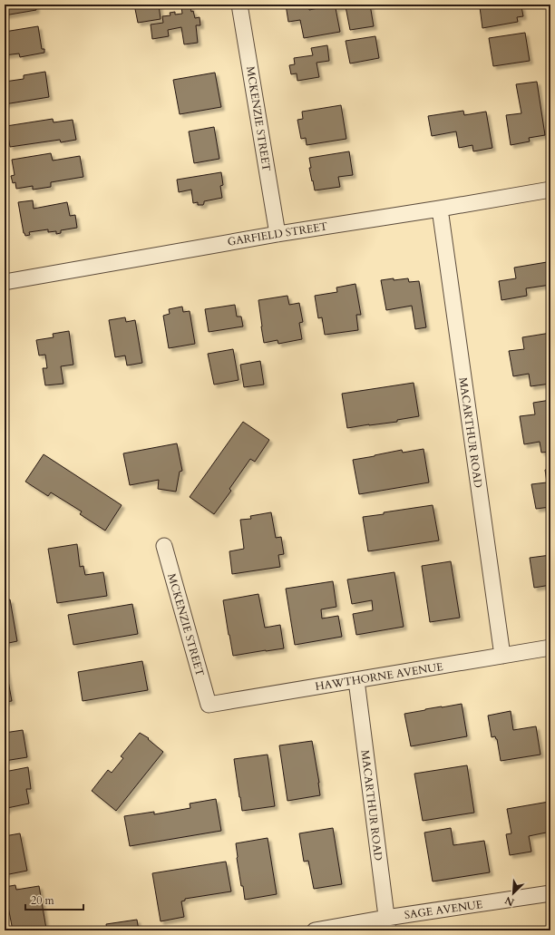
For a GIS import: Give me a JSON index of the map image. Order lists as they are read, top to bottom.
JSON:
{
  "streets": {
    "street": [
      "MCKENZIE STREET",
      "GARFIELD STREET",
      "MACARTHUR ROAD",
      "HAWTHORNE AVENUE",
      "SAGE AVENUE"
    ]
  },
  "crossings": [
    ["MCKENZIE STREET", "GARFIELD STREET"],
    ["MCKENZIE STREET", "HAWTHORNE AVENUE"],
    ["GARFIELD STREET", "MACARTHUR ROAD"],
    ["MACARTHUR ROAD", "HAWTHORNE AVENUE"],
    ["MACARTHUR ROAD", "SAGE AVENUE"]
  ],
  "scale_bar": "20 m",
  "north": "bottom left"
}
